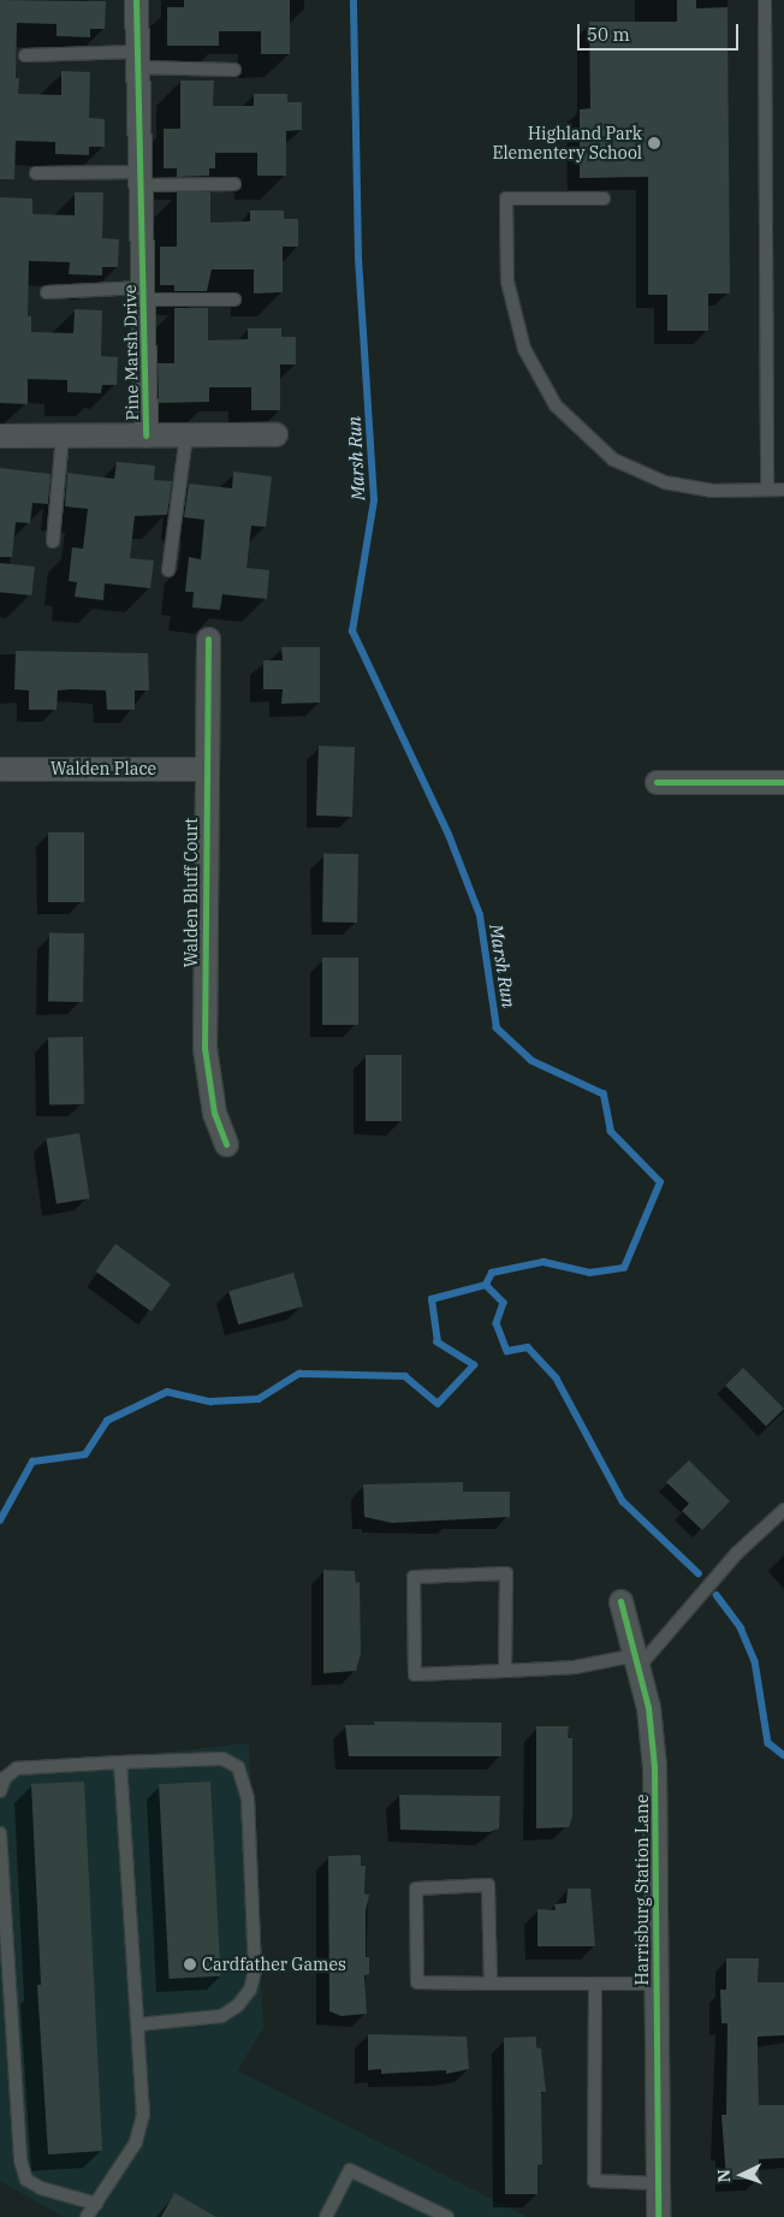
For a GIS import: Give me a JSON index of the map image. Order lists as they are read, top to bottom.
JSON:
{
  "streets": {
    "street": [
      "Pine Marsh Drive",
      "Walden Place",
      "Walden Bluff Court",
      "Harrisburg Station Lane"
    ]
  },
  "crossings": [
    ["Walden Place", "Walden Bluff Court"]
  ],
  "water": ["Marsh Run"],
  "places": ["Highland Park Elementery School", "Cardfather Games"],
  "scale_bar": "50 m",
  "north": "left"
}
